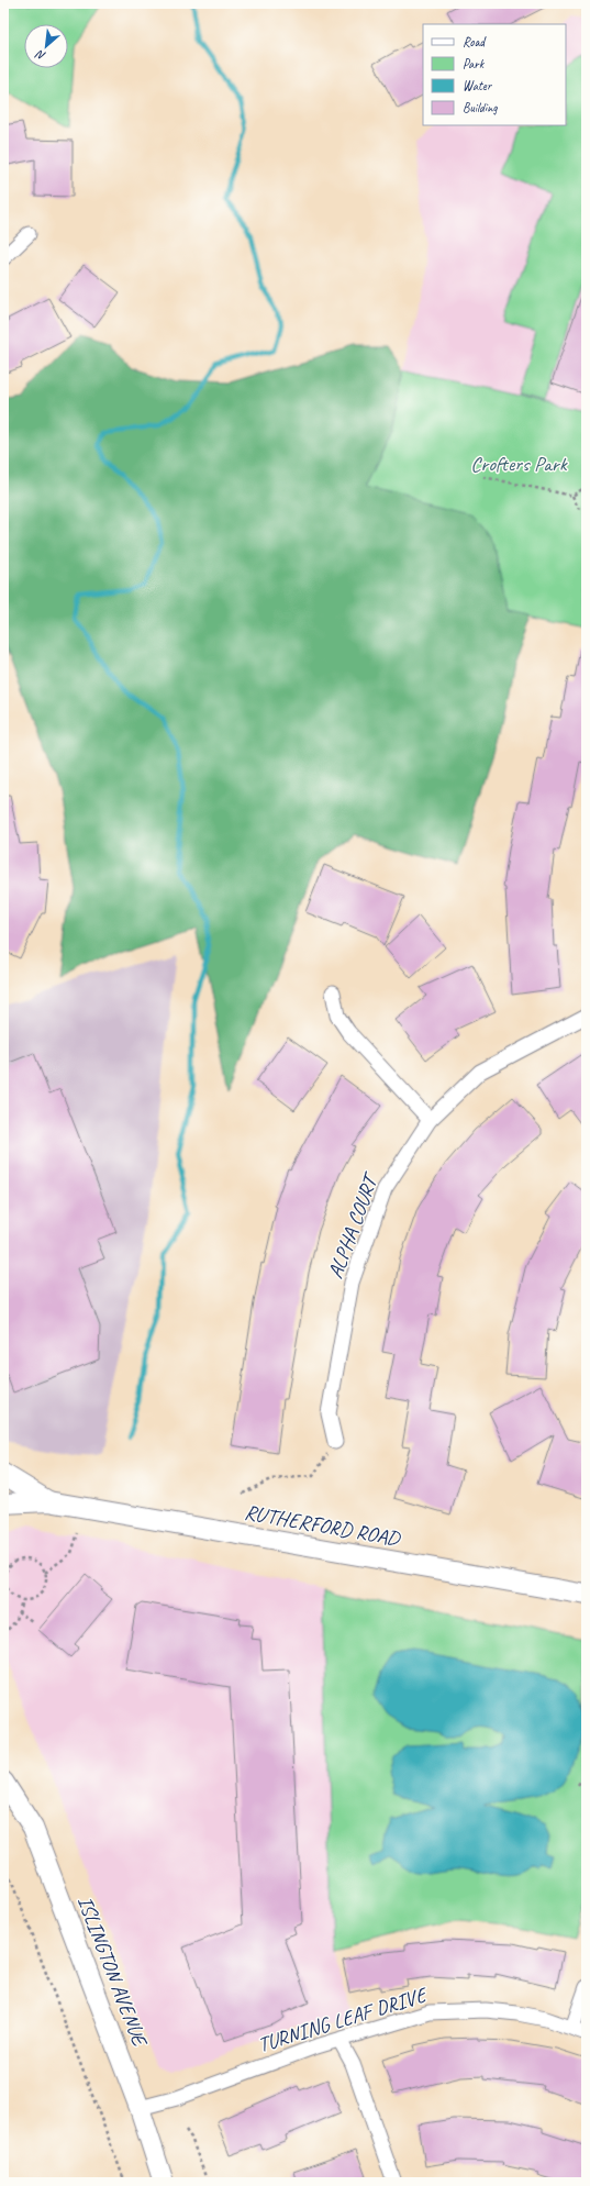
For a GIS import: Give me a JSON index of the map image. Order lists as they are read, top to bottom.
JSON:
{
  "streets": {
    "main road": ["RUTHERFORD ROAD", "ISLINGTON AVENUE"],
    "street": ["ALPHA COURT", "TURNING LEAF DRIVE"]
  },
  "crossings": [
    ["ISLINGTON AVENUE", "TURNING LEAF DRIVE"]
  ],
  "parks": ["Crofters Park"],
  "legend": [
    "Road",
    "Park",
    "Water",
    "Building"
  ],
  "north": "bottom left"
}
